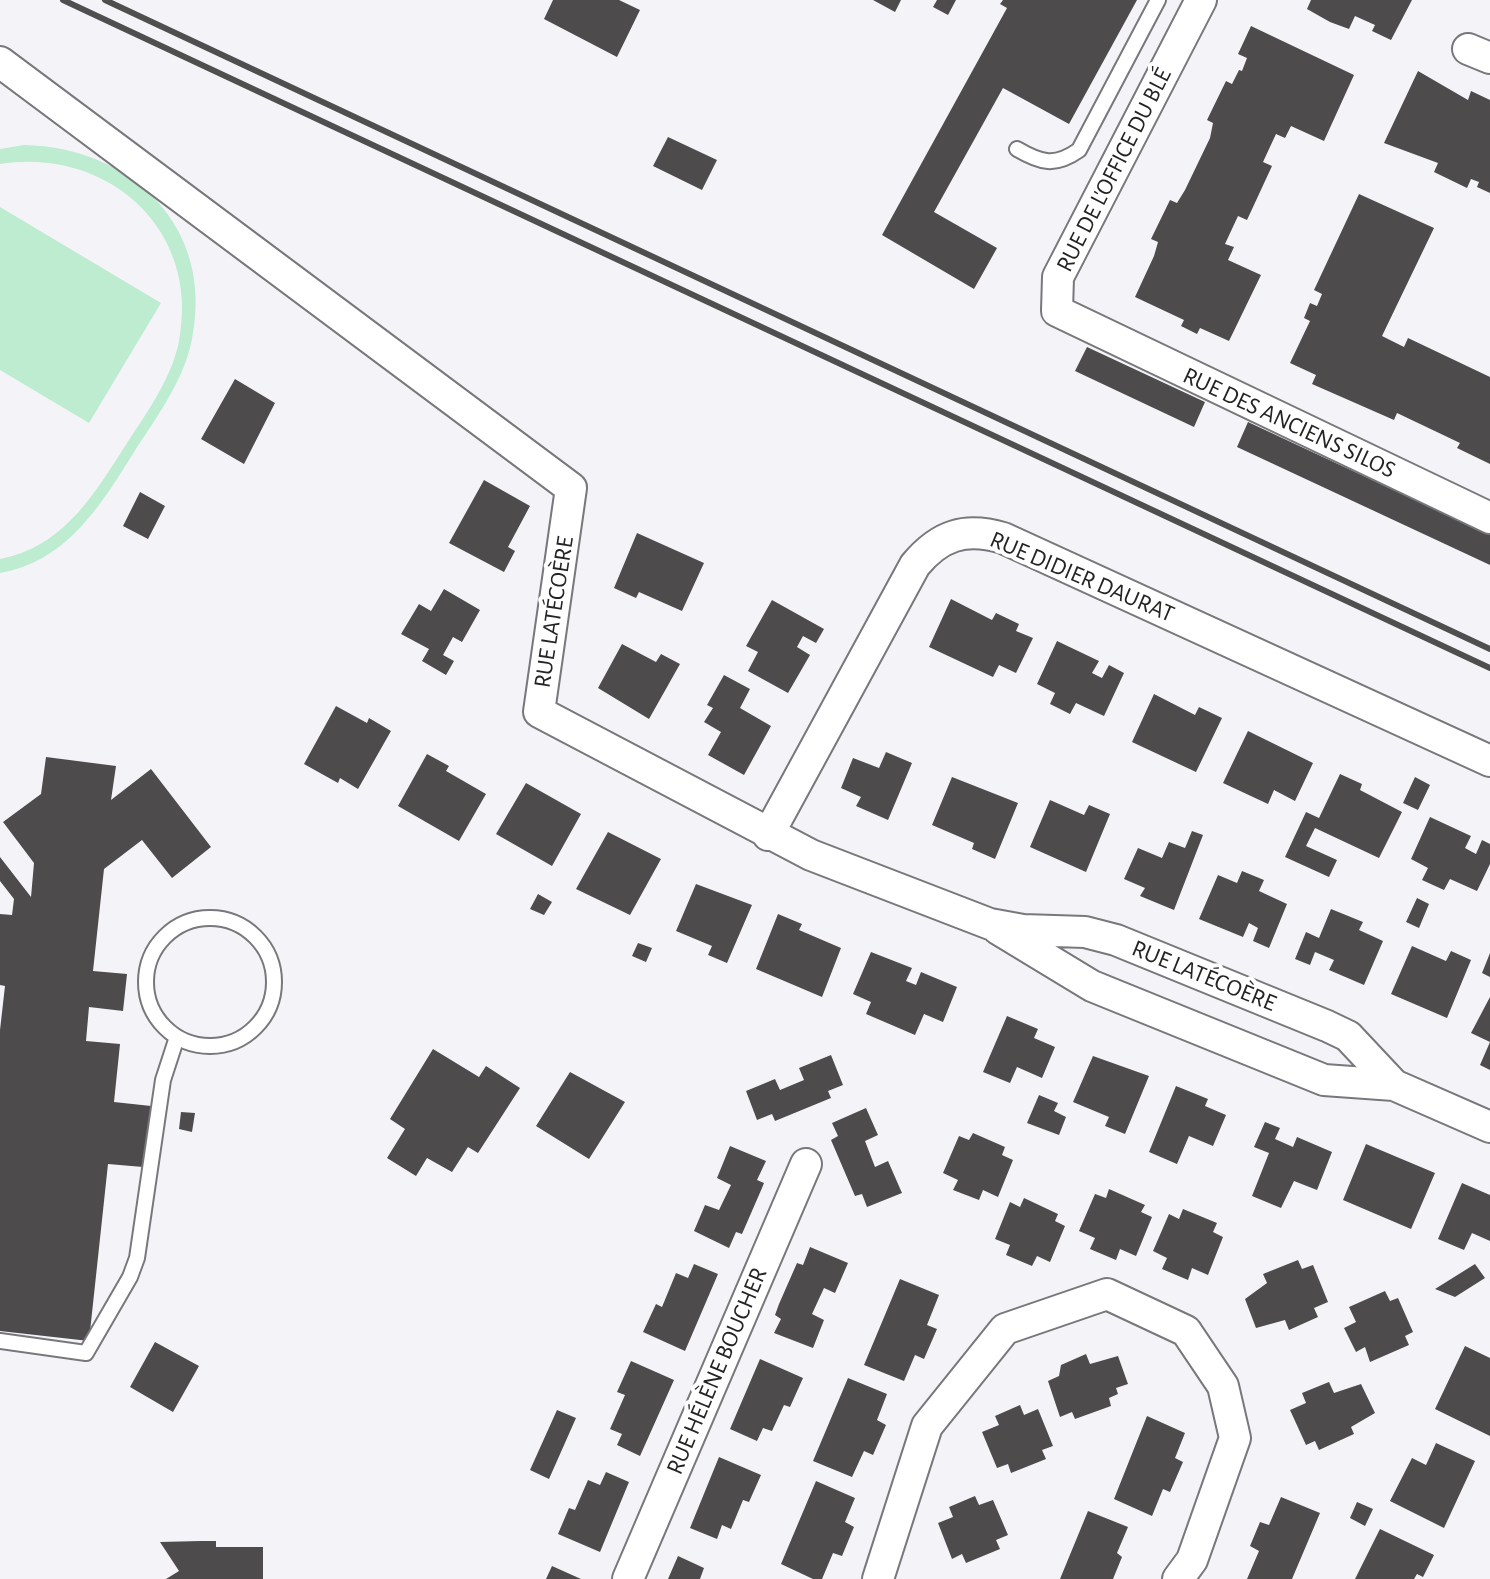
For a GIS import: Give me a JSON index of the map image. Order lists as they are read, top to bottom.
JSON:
{
  "streets": {
    "street": [
      "RUE DE L'OFFICE DU BLÉ",
      "RUE DES ANCIENS SILOS",
      "RUE DIDIER DAURAT",
      "RUE LATÉCOÈRE",
      "RUE HÉLÈNE BOUCHER"
    ]
  },
  "crossings": [
    ["RUE DE L'OFFICE DU BLÉ", "RUE DES ANCIENS SILOS"],
    ["RUE DIDIER DAURAT", "RUE LATÉCOÈRE"]
  ]
}
